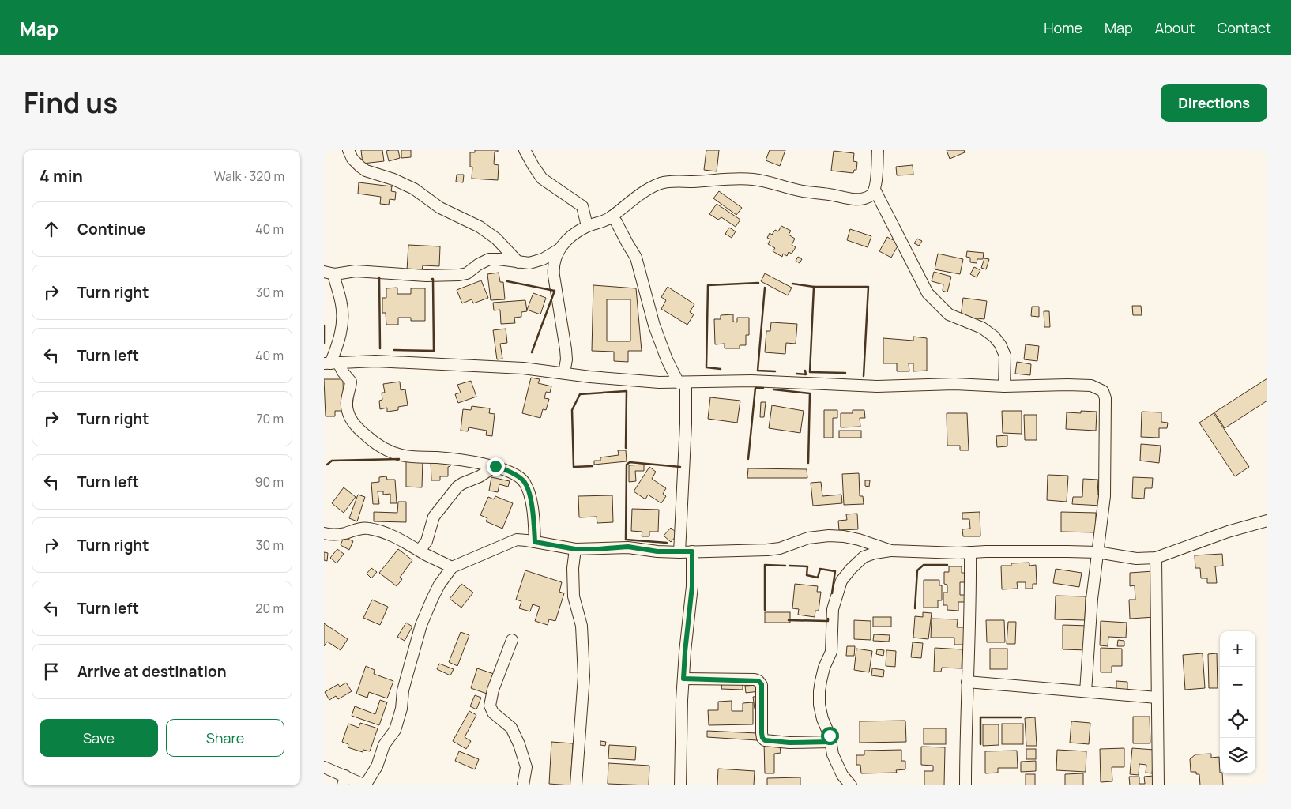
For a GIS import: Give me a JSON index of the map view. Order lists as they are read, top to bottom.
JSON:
{
  "page": {
    "header": "Map",
    "nav": [
      "Home",
      "Map",
      "About",
      "Contact"
    ],
    "title": "Find us",
    "buttons": [
      "Directions",
      ["Save", "Share"]
    ],
    "heading": ["4 min", "Walk · 320 m"],
    "list": [
      ["Continue", "40 m"],
      ["Turn right", "30 m"],
      ["Turn left", "40 m"],
      ["Turn right", "70 m"],
      ["Turn left", "90 m"],
      ["Turn right", "30 m"],
      ["Turn left", "20 m"],
      "Arrive at destination"
    ],
    "map_buttons": ["+", "−"]
  }
}
